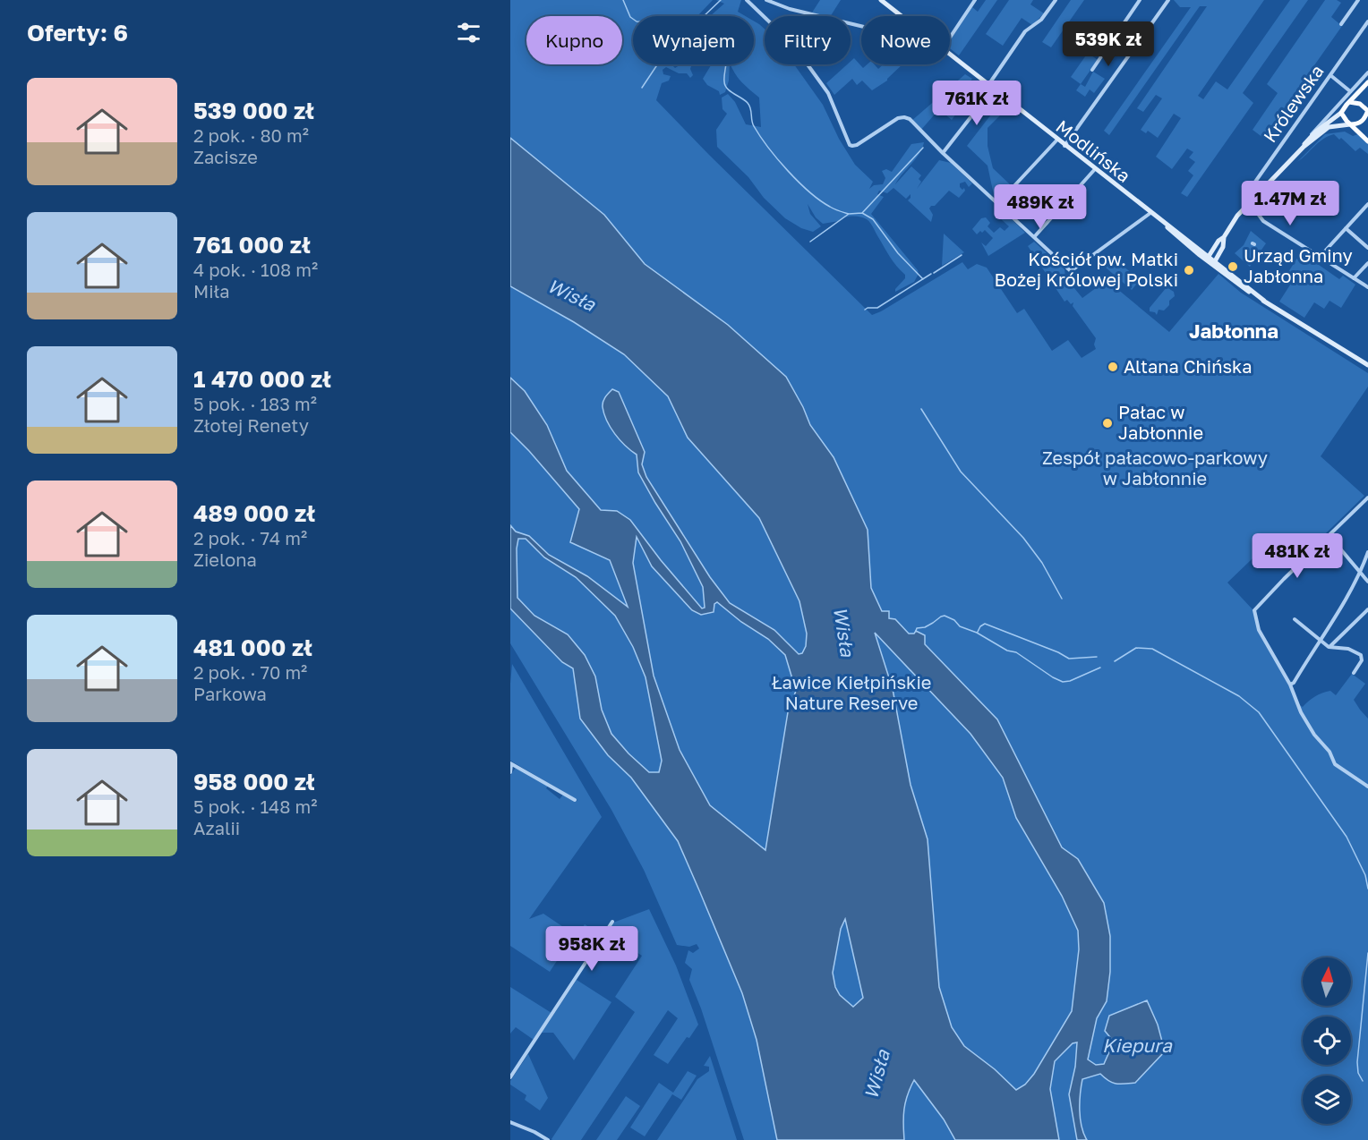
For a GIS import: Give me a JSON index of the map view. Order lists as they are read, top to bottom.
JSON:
{
  "streets": {
    "main road": ["Modlińska"],
    "street": ["Królewska"]
  },
  "districts": ["Jabłonna"],
  "water": ["Wisła", "Kiepura"],
  "parks": ["Zespół pałacowo-parkowy w Jabłonnie", "Ławice Kiełpińskie Nature Reserve"],
  "places": [
    "Urząd Gminy Jabłonna",
    "Kościół pw. Matki Bożej Królowej Polski",
    "Altana Chińska",
    "Pałac w Jabłonnie"
  ],
  "north": "top",
  "page": {
    "heading": "Oferty: 6",
    "chip": [
      "Kupno",
      "Wynajem",
      "Filtry",
      "Nowe"
    ],
    "price": [
      "539K zł",
      "761K zł",
      "1.47M zł",
      "489K zł",
      "481K zł",
      "958K zł"
    ],
    "list": [
      {
        "name": "539 000 zł",
        "note": "2 pok. · 80 m² · Zacisze"
      },
      {
        "name": "761 000 zł",
        "note": "4 pok. · 108 m² · Miła"
      },
      {
        "name": "1 470 000 zł",
        "note": "5 pok. · 183 m² · Złotej Renety"
      },
      {
        "name": "489 000 zł",
        "note": "2 pok. · 74 m² · Zielona"
      },
      {
        "name": "481 000 zł",
        "note": "2 pok. · 70 m² · Parkowa"
      },
      {
        "name": "958 000 zł",
        "note": "5 pok. · 148 m² · Azalii"
      }
    ]
  }
}
